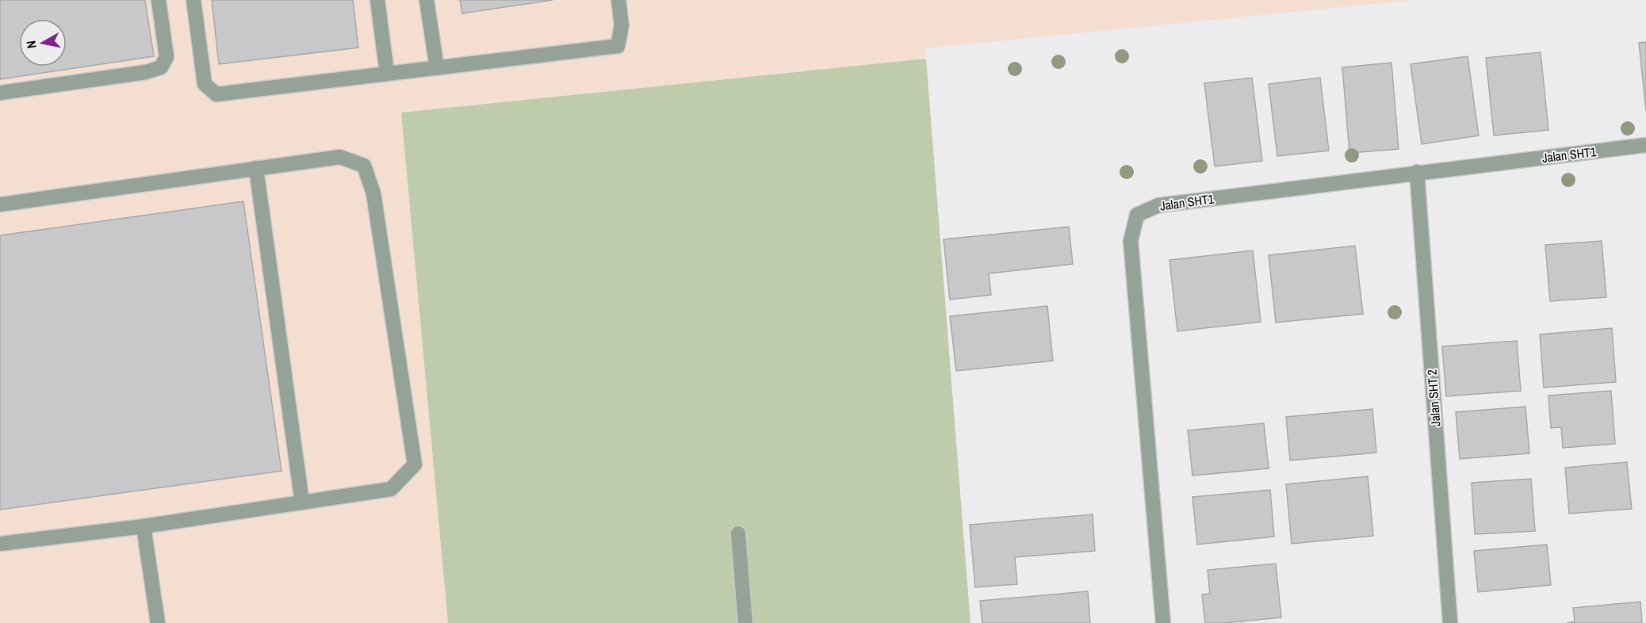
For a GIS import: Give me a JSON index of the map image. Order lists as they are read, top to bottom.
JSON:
{
  "streets": {
    "street": ["Jalan SHT1", "Jalan SHT 2"]
  },
  "crossings": [
    ["Jalan SHT1", "Jalan SHT 2"]
  ],
  "north": "left"
}
